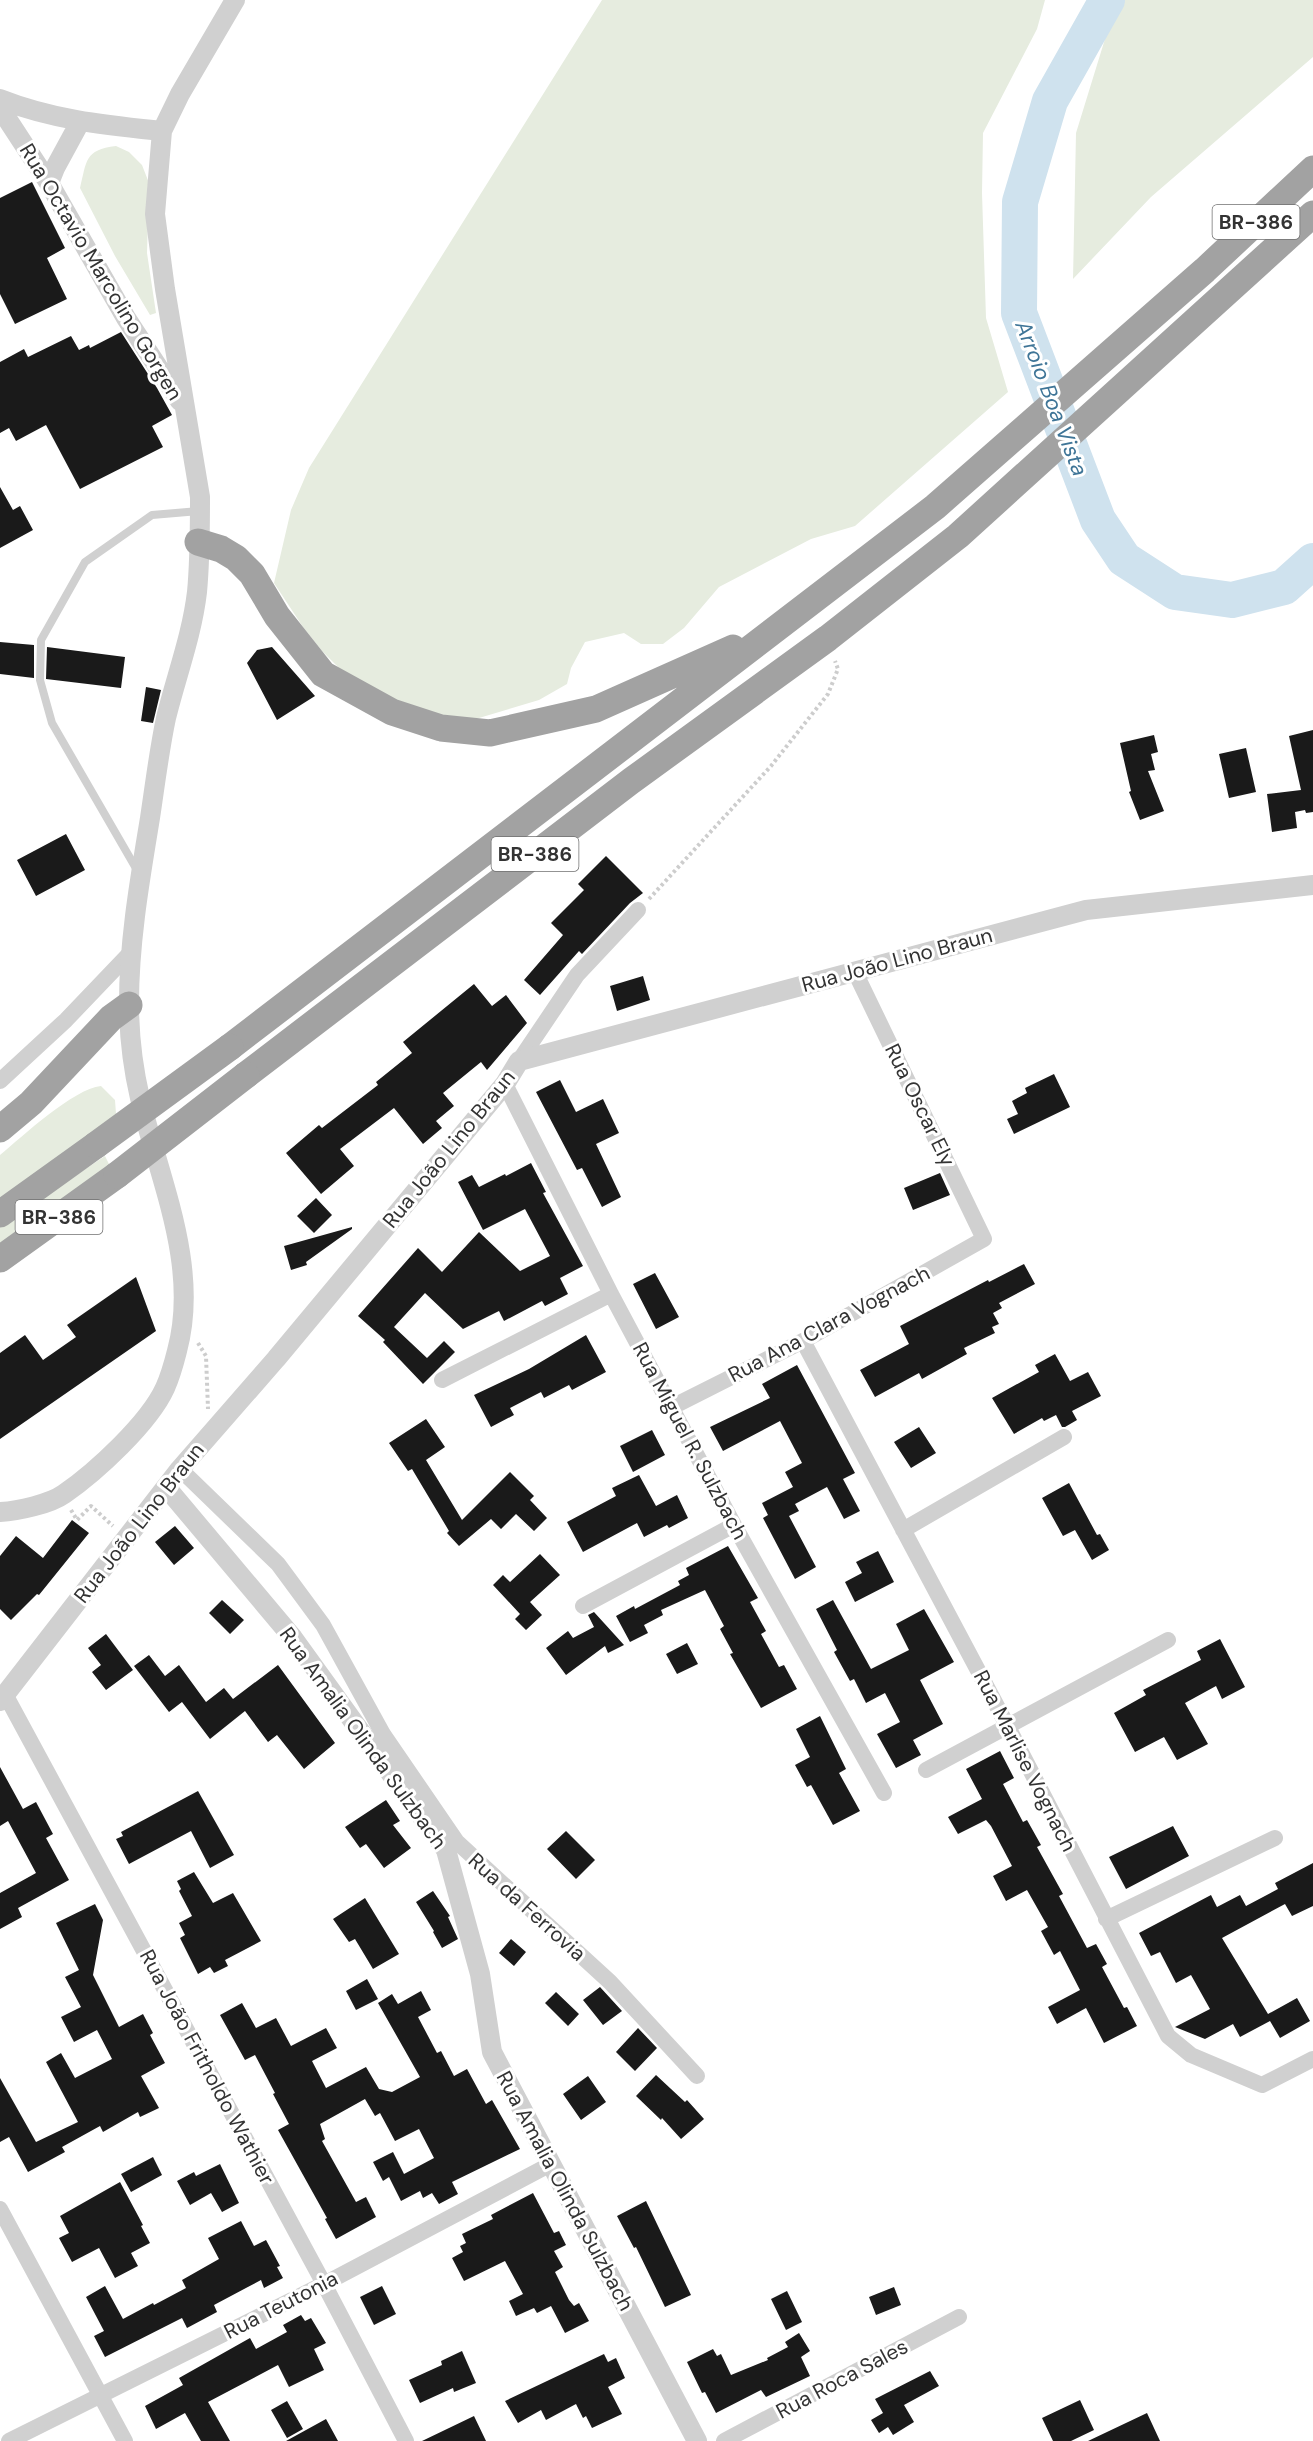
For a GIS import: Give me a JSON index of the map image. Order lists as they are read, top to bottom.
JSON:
{
  "streets": {
    "highway": ["BR-386"],
    "street": [
      "Rua Octavio Marcolino Gorgen",
      "Rua João Lino Braun",
      "Rua Oscar Ely",
      "Rua Ana Clara Vognach",
      "Rua Miguel R. Sulzbach",
      "Rua Amalia Olinda Sulzbach",
      "Rua Marlise Vognach",
      "Rua da Ferrovia",
      "Rua João Fritholdo Wathier",
      "Rua Teutonia",
      "Rua Roca Sales"
    ]
  },
  "crossings": [
    ["Rua João Lino Braun", "Rua Oscar Ely"],
    ["Rua João Lino Braun", "Rua Miguel R. Sulzbach"],
    ["Rua João Lino Braun", "Rua Amalia Olinda Sulzbach"],
    ["Rua João Lino Braun", "Rua da Ferrovia"],
    ["Rua João Lino Braun", "Rua João Fritholdo Wathier"],
    ["Rua Oscar Ely", "Rua Ana Clara Vognach"],
    ["Rua Ana Clara Vognach", "Rua Miguel R. Sulzbach"],
    ["Rua Ana Clara Vognach", "Rua Marlise Vognach"],
    ["Rua Amalia Olinda Sulzbach", "Rua da Ferrovia"],
    ["Rua Amalia Olinda Sulzbach", "Rua Teutonia"],
    ["Rua João Fritholdo Wathier", "Rua Teutonia"]
  ],
  "water": ["Arroio Boa Vista"]
}
